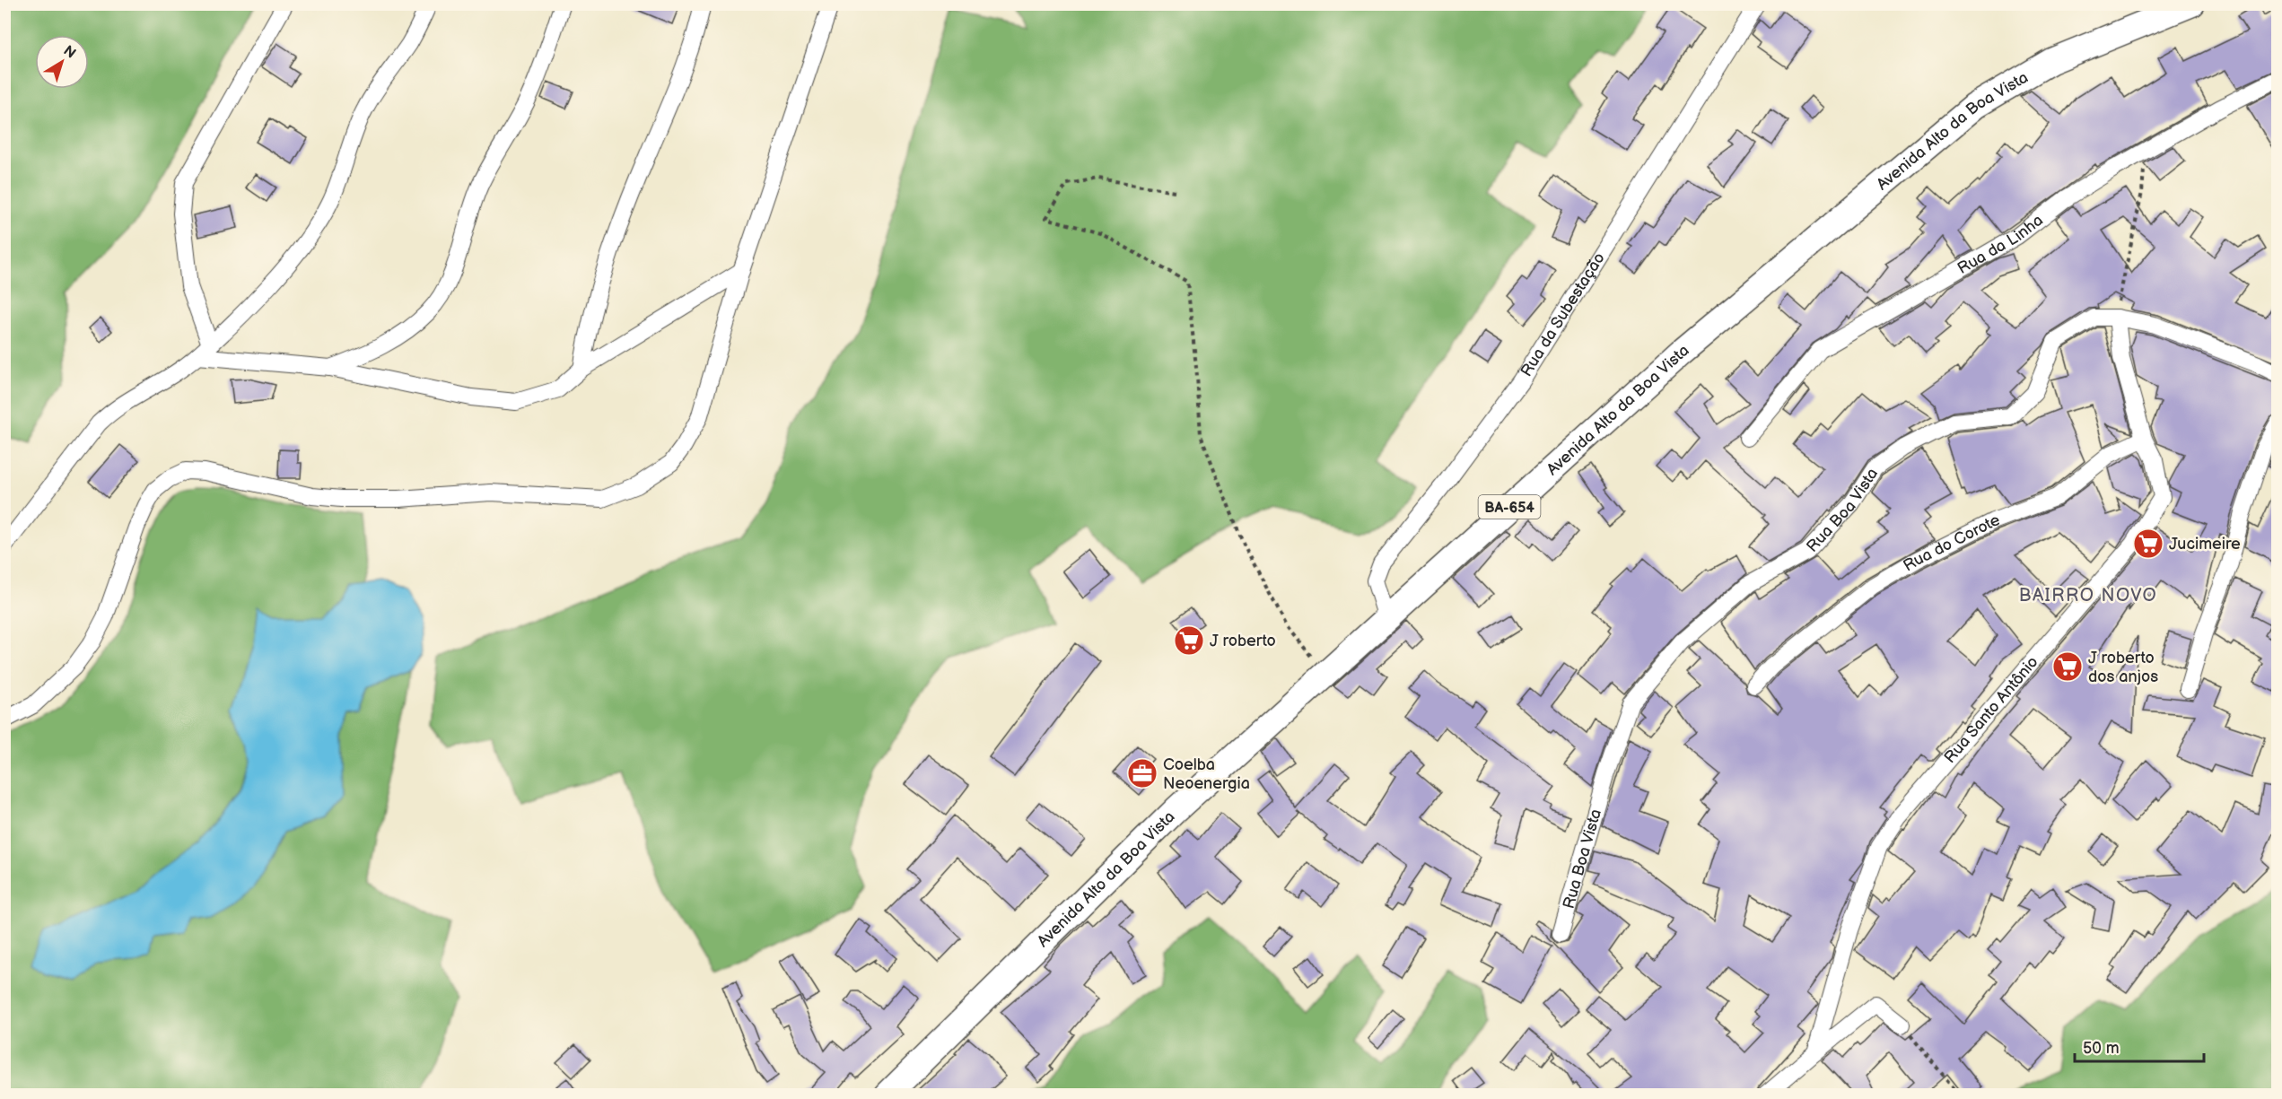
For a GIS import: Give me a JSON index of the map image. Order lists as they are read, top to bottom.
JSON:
{
  "streets": {
    "main road": ["Avenida Alto da Boa Vista", "BA-654"],
    "street": [
      "Rua da Linha",
      "Rua da Subestação",
      "Rua Boa Vista",
      "Rua do Corote",
      "Rua Santo Antônio"
    ]
  },
  "crossings": [
    ["Avenida Alto da Boa Vista", "Rua da Subestação"],
    ["Rua Boa Vista", "Rua Santo Antônio"],
    ["Rua do Corote", "Rua Santo Antônio"]
  ],
  "districts": ["BAIRRO NOVO"],
  "places": {
    "supermarket": ["Jucimeire", "J roberto", "J roberto dos anjos"],
    "office": ["Coelba Neoenergia"]
  },
  "scale_bar": "50 m",
  "north": "top right"
}
